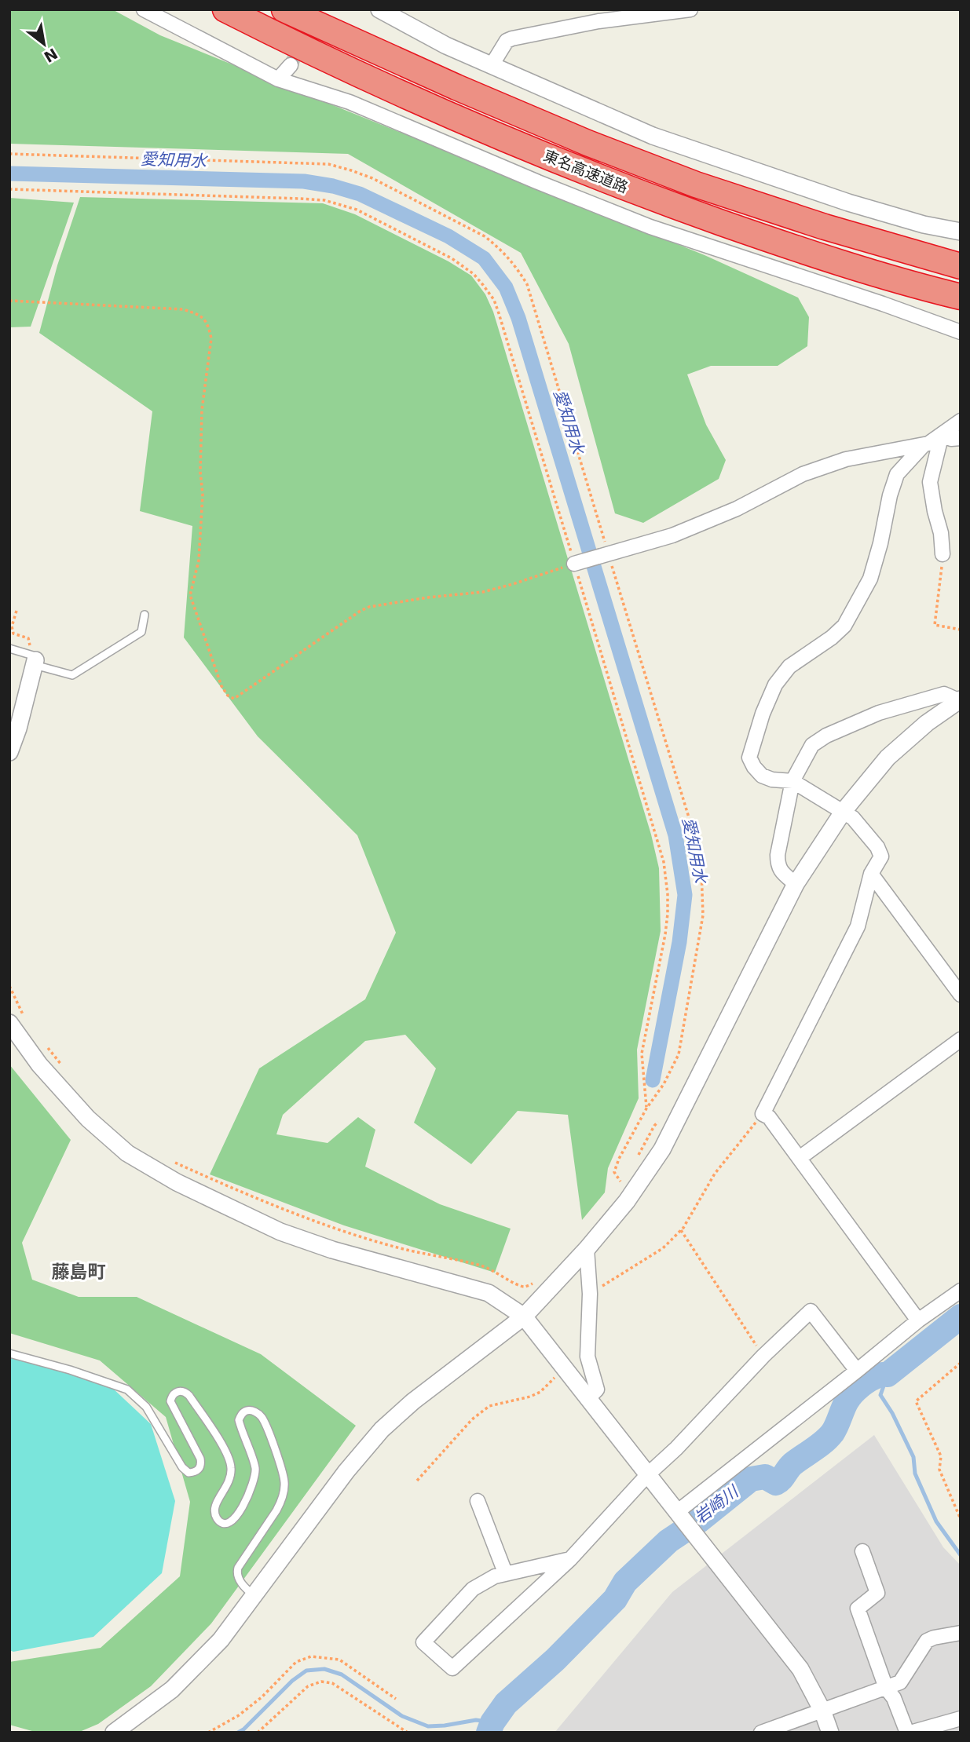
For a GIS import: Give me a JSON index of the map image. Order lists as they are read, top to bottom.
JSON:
{
  "streets": {
    "highway": ["東名高速道路"]
  },
  "districts": ["藤島町"],
  "water": ["愛知用水", "岩崎川"],
  "north": "bottom right"
}
